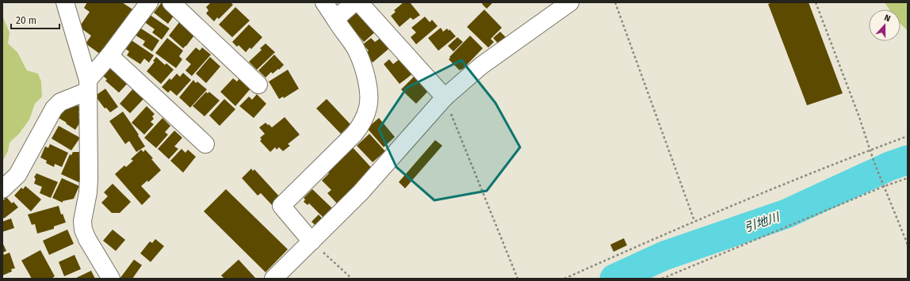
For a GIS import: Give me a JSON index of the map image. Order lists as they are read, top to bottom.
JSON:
{
  "water": ["引地川"],
  "scale_bar": "20 m",
  "north": "top"
}
